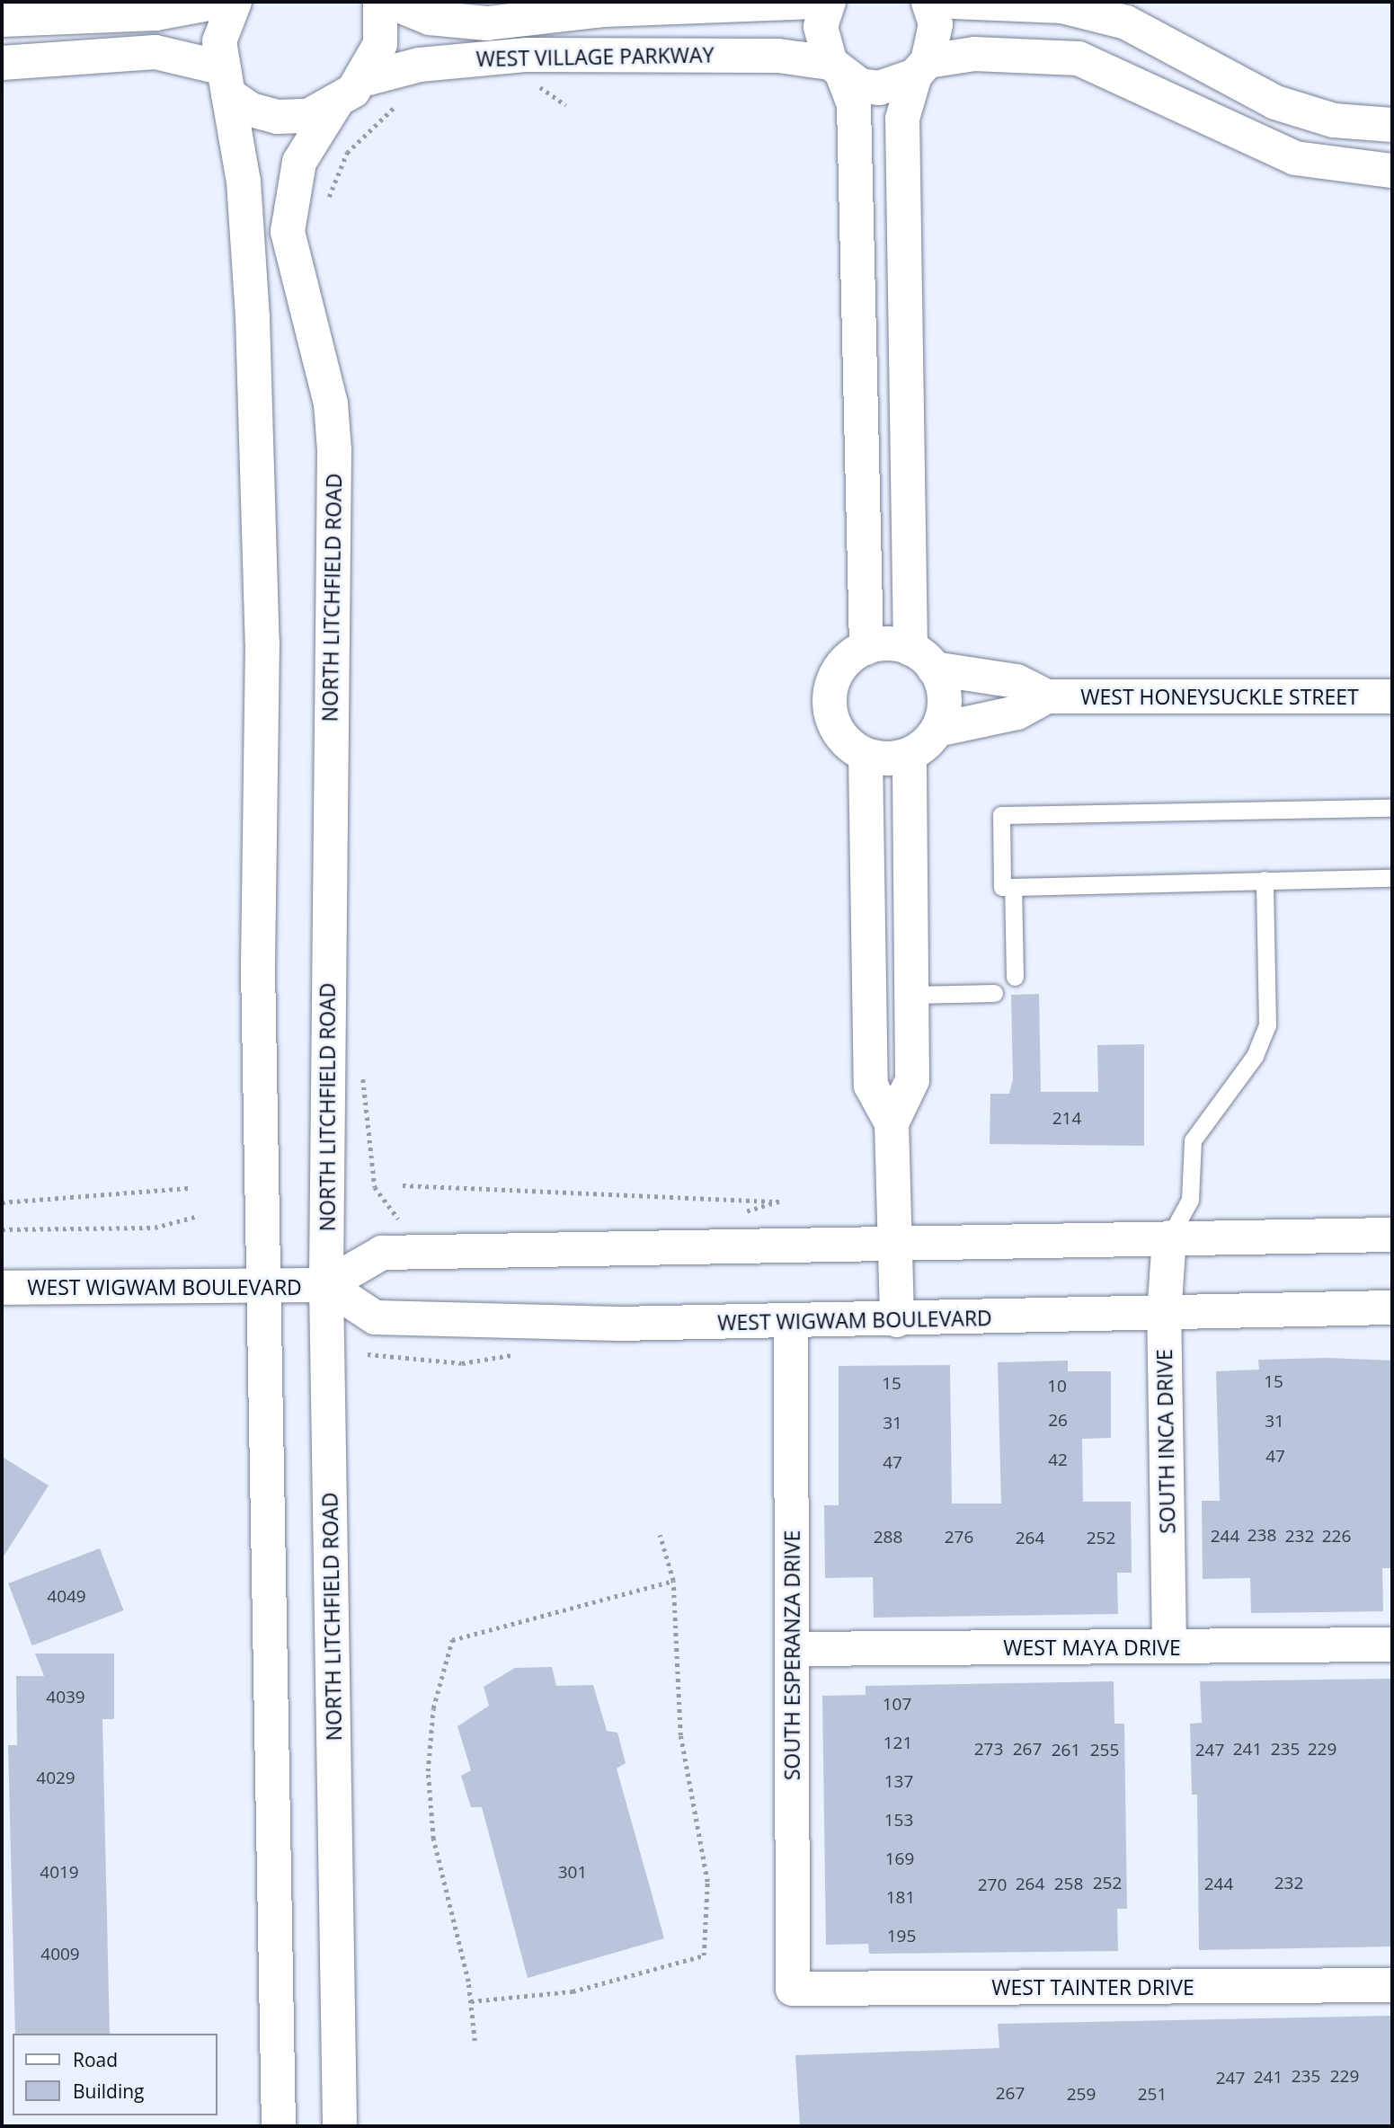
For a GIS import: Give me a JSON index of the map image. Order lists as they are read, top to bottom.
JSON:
{
  "streets": {
    "street": [
      "WEST VILLAGE PARKWAY",
      "NORTH LITCHFIELD ROAD",
      "WEST HONEYSUCKLE STREET",
      "WEST WIGWAM BOULEVARD",
      "SOUTH INCA DRIVE",
      "WEST MAYA DRIVE",
      "SOUTH ESPERANZA DRIVE",
      "WEST TAINTER DRIVE"
    ]
  },
  "crossings": [
    ["NORTH LITCHFIELD ROAD", "WEST WIGWAM BOULEVARD"],
    ["WEST WIGWAM BOULEVARD", "SOUTH INCA DRIVE"],
    ["WEST WIGWAM BOULEVARD", "SOUTH ESPERANZA DRIVE"],
    ["SOUTH INCA DRIVE", "WEST MAYA DRIVE"],
    ["WEST MAYA DRIVE", "SOUTH ESPERANZA DRIVE"],
    ["SOUTH ESPERANZA DRIVE", "WEST TAINTER DRIVE"]
  ],
  "house_numbers": [
    "214",
    "15",
    "15",
    "10",
    "26",
    "31",
    "31",
    "47",
    "42",
    "47",
    "238",
    "244",
    "232",
    "226",
    "288",
    "276",
    "264",
    "252",
    "4049",
    "4039",
    "107",
    "121",
    "273",
    "267",
    "241",
    "235",
    "229",
    "261",
    "255",
    "247",
    "4029",
    "137",
    "153",
    "169",
    "4019",
    "301",
    "252",
    "232",
    "264",
    "258",
    "244",
    "270",
    "181",
    "195",
    "4009",
    "235",
    "229",
    "241",
    "247",
    "267",
    "259",
    "251"
  ],
  "legend": ["Road", "Building"]
}
